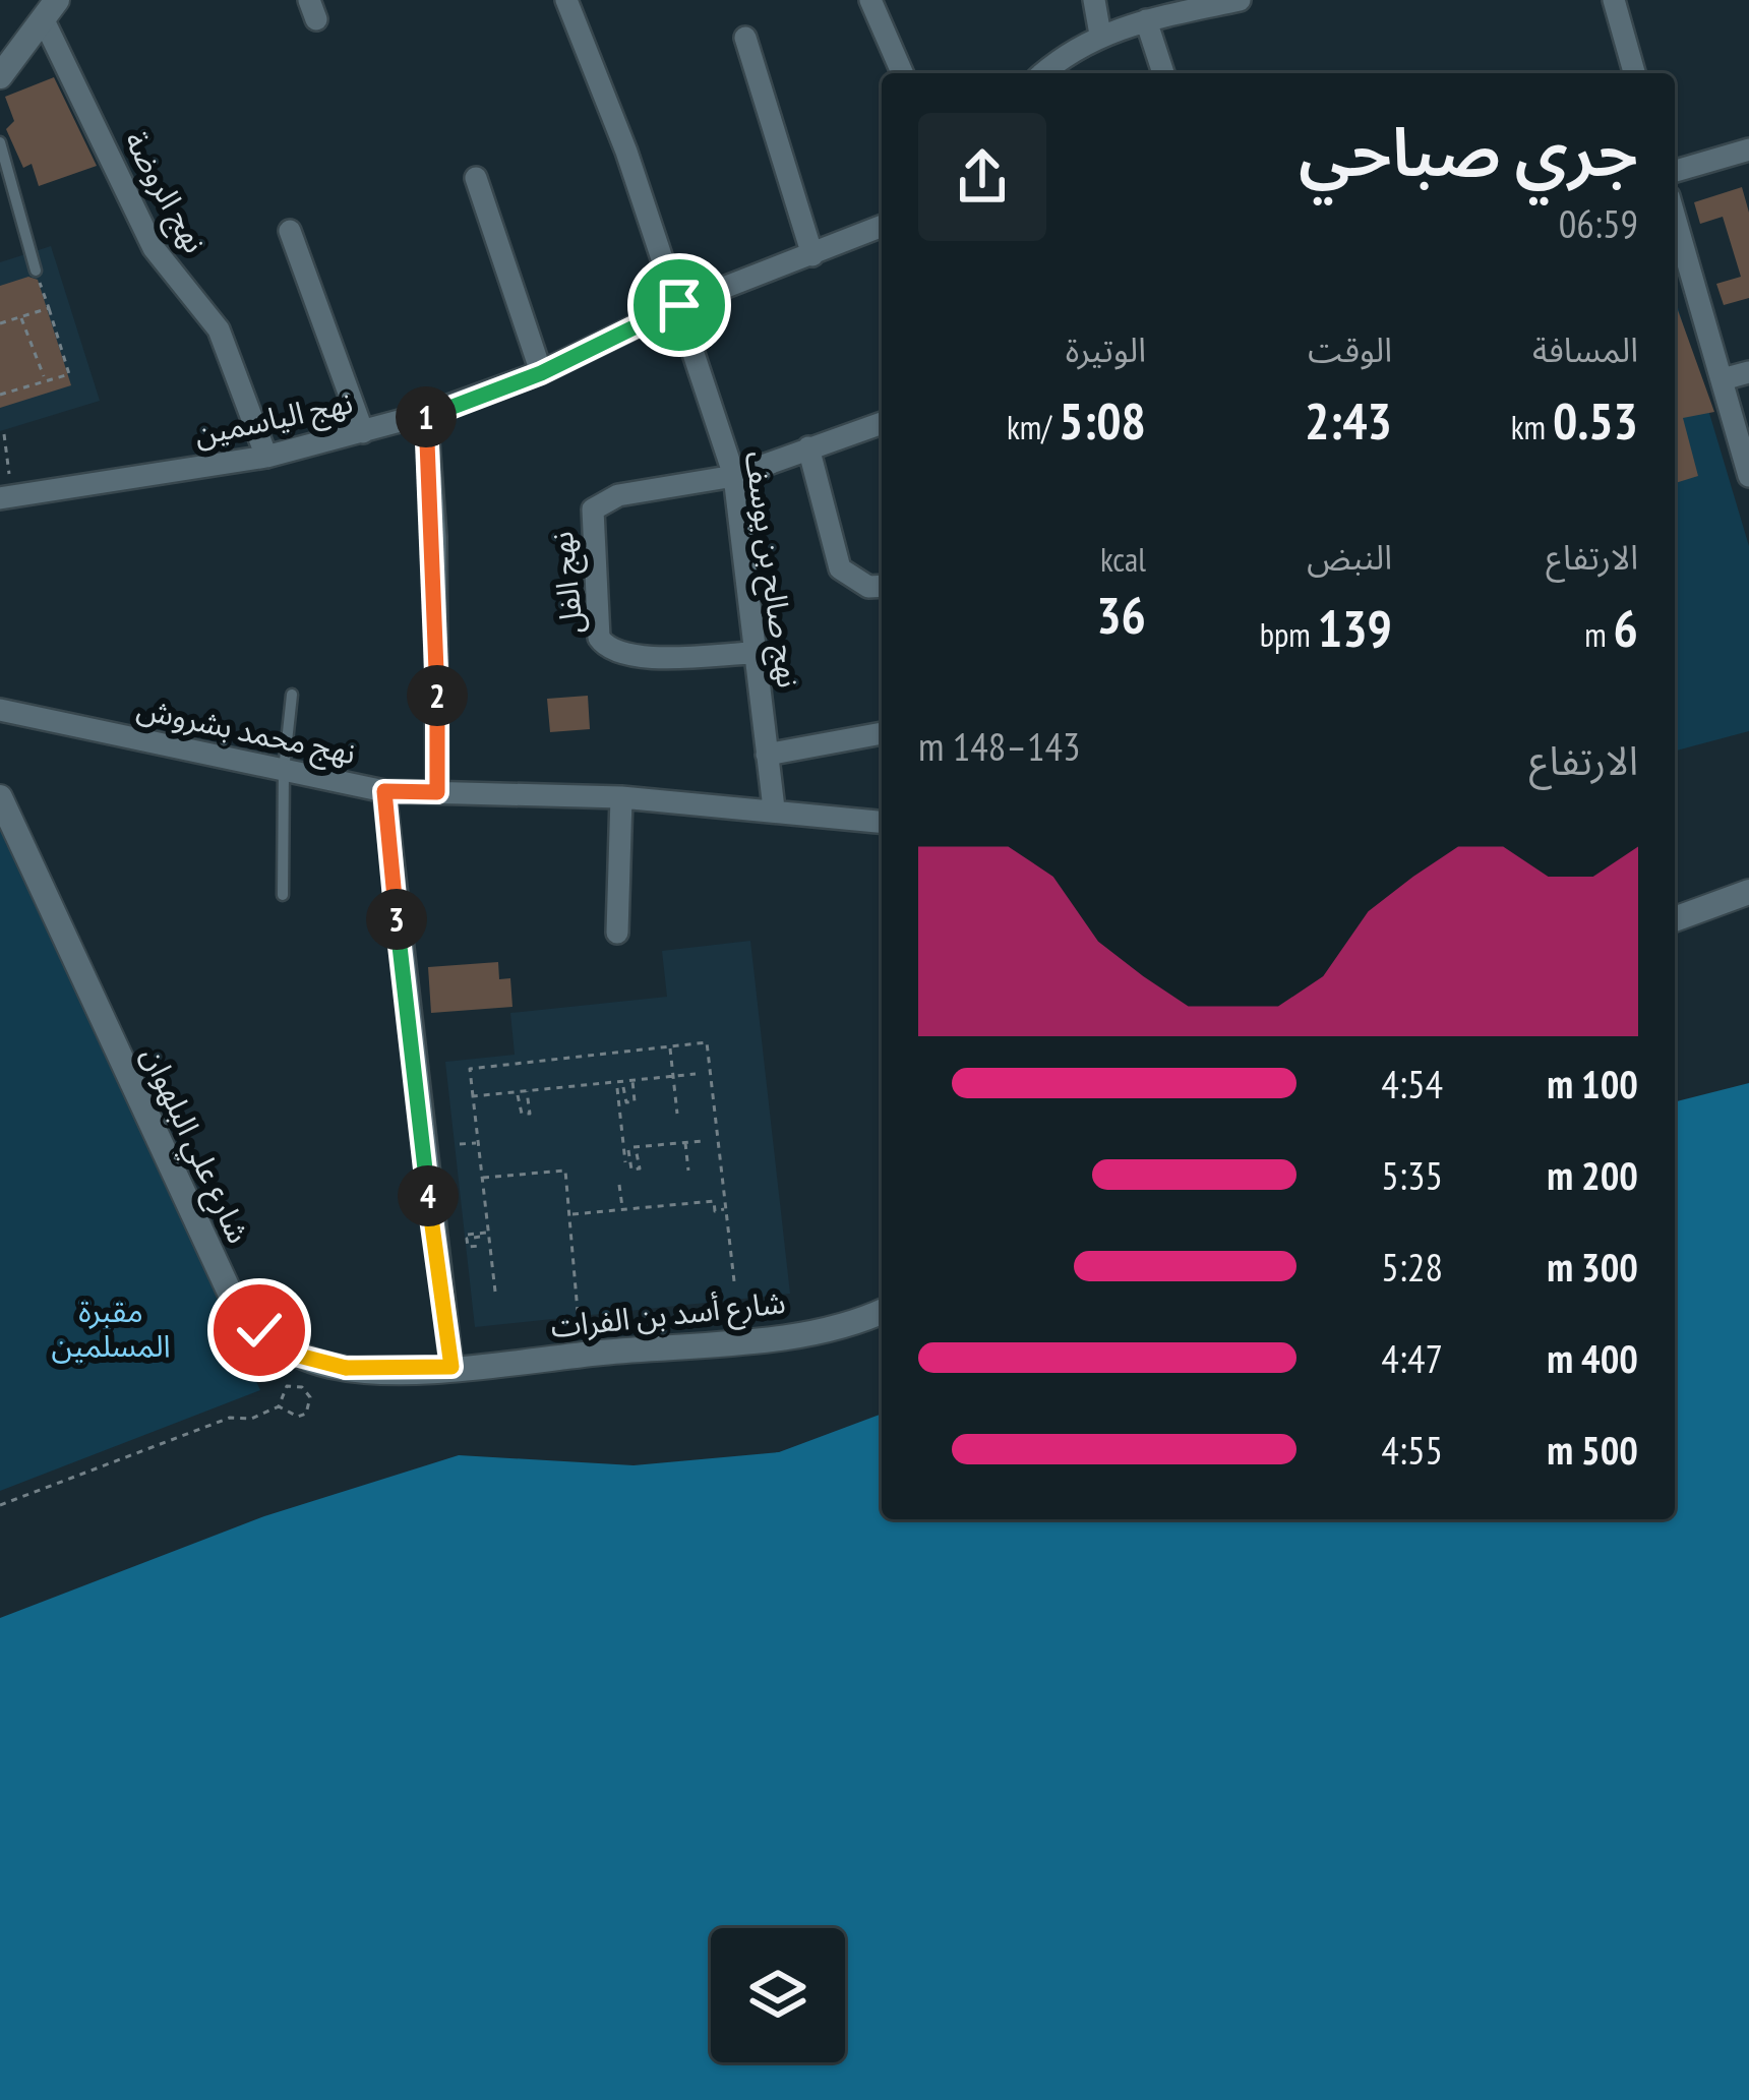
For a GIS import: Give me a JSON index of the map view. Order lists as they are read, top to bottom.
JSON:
{
  "streets": {
    "street": [
      "نهج الروضة",
      "نهج الياسمين",
      "نهج صالح بن يوسف",
      "نهج الفل",
      "نهج محمد بشروش",
      "شارع علي البلهوان",
      "شارع أسد بن الفرات"
    ]
  },
  "crossings": [
    ["نهج الروضة", "نهج الياسمين"],
    ["نهج الياسمين", "نهج صالح بن يوسف"],
    ["نهج صالح بن يوسف", "نهج الفل"],
    ["نهج صالح بن يوسف", "نهج محمد بشروش"],
    ["شارع علي البلهوان", "شارع أسد بن الفرات"]
  ],
  "parks": ["مقبرة المسلمين"],
  "page": {
    "heading": ["جري صباحي", "06:59"],
    "stats": [
      ["المسافة", "0.53 km"],
      ["الوقت", "2:43"],
      ["الوتيرة", "5:08 /km"],
      ["الارتفاع", "6 m"],
      ["النبض", "139 bpm"],
      ["kcal", "36"]
    ],
    "pins": [
      "1",
      "2",
      "3",
      "4"
    ],
    "chart": ["الارتفاع", "143–148 m"],
    "list": [
      {
        "name": "100 m",
        "note": "4:54"
      },
      {
        "name": "200 m",
        "note": "5:35"
      },
      {
        "name": "300 m",
        "note": "5:28"
      },
      {
        "name": "400 m",
        "note": "4:47"
      },
      {
        "name": "500 m",
        "note": "4:55"
      }
    ]
  }
}
